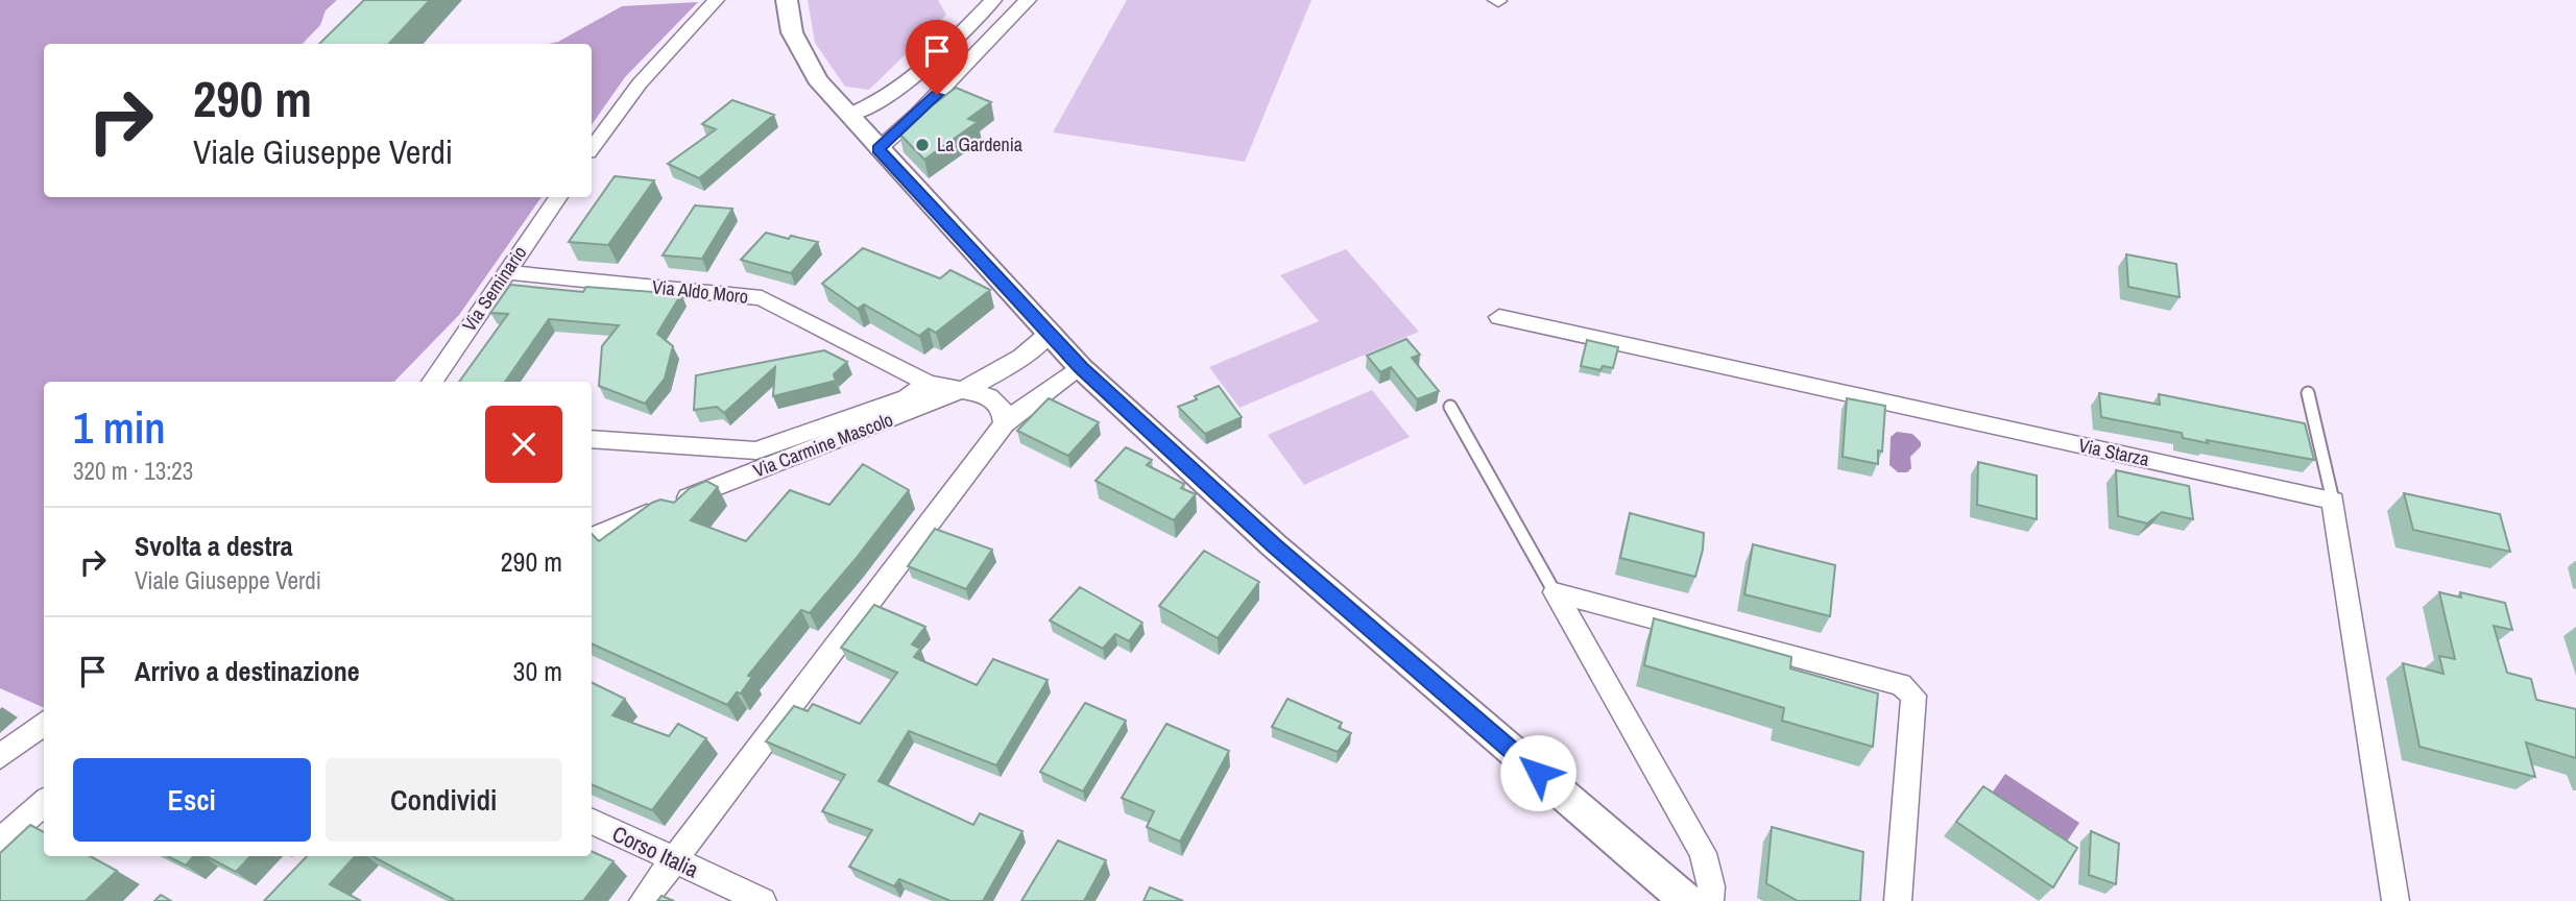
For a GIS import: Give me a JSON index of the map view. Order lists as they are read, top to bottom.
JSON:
{
  "streets": {
    "street": [
      "Via Seminario",
      "Via Aldo Moro",
      "Via Carmine Mascolo",
      "Via Starza",
      "Corso Italia"
    ]
  },
  "crossings": [
    ["Via Seminario", "Via Aldo Moro"],
    ["Via Aldo Moro", "Via Carmine Mascolo"]
  ],
  "places": ["La Gardenia"],
  "page": {
    "turn": ["290 m", "Viale Giuseppe Verdi"],
    "heading": ["1 min", "320 m · 13:23"],
    "list": [
      {
        "name": "Svolta a destra",
        "note": "Viale Giuseppe Verdi",
        "value": "290 m"
      },
      {
        "name": "Arrivo a destinazione",
        "value": "30 m"
      }
    ],
    "buttons": ["Esci", "Condividi"]
  }
}
